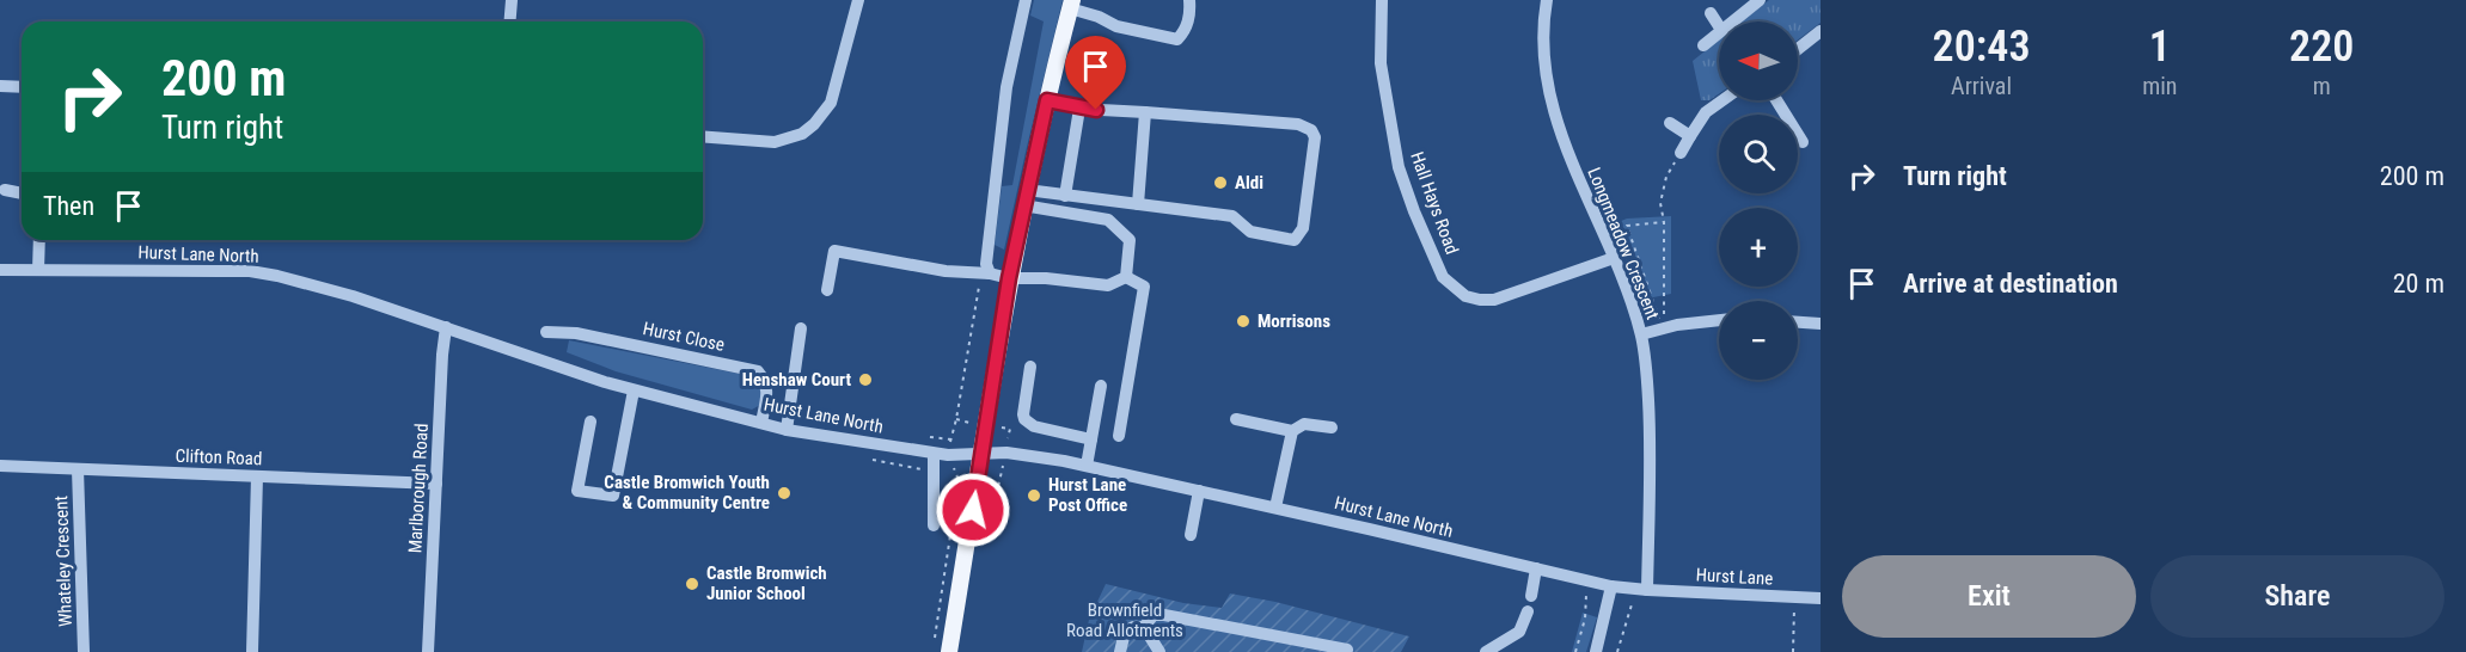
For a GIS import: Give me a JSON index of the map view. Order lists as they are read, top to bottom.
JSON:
{
  "streets": {
    "street": [
      "Hall Hays Road",
      "Longmeadow Crescent",
      "Hurst Lane North",
      "Hurst Close",
      "Clifton Road",
      "Marlborough Road",
      "Whateley Crescent",
      "Hurst Lane"
    ]
  },
  "crossings": [
    ["Hall Hays Road", "Longmeadow Crescent"],
    ["Longmeadow Crescent", "Hurst Lane North"],
    ["Longmeadow Crescent", "Hurst Lane"],
    ["Hurst Lane North", "Hurst Close"],
    ["Hurst Lane North", "Marlborough Road"],
    ["Hurst Lane North", "Hurst Lane"],
    ["Clifton Road", "Marlborough Road"],
    ["Clifton Road", "Whateley Crescent"]
  ],
  "parks": ["Brownfield Road Allotments"],
  "places": [
    "Aldi",
    "Morrisons",
    "Henshaw Court",
    "Castle Bromwich Youth & Community Centre",
    "Hurst Lane Post Office",
    "Castle Bromwich Junior School"
  ],
  "north": "left",
  "page": {
    "eta": [
      "20:43",
      "Arrival",
      "1",
      "min",
      "220",
      "m"
    ],
    "map_buttons": ["+", "−"],
    "turn": ["200 m", "Turn right"],
    "list": [
      {
        "name": "Turn right",
        "value": "200 m"
      },
      {
        "name": "Arrive at destination",
        "value": "20 m"
      }
    ],
    "then": "Then",
    "buttons": ["Exit", "Share"]
  }
}
